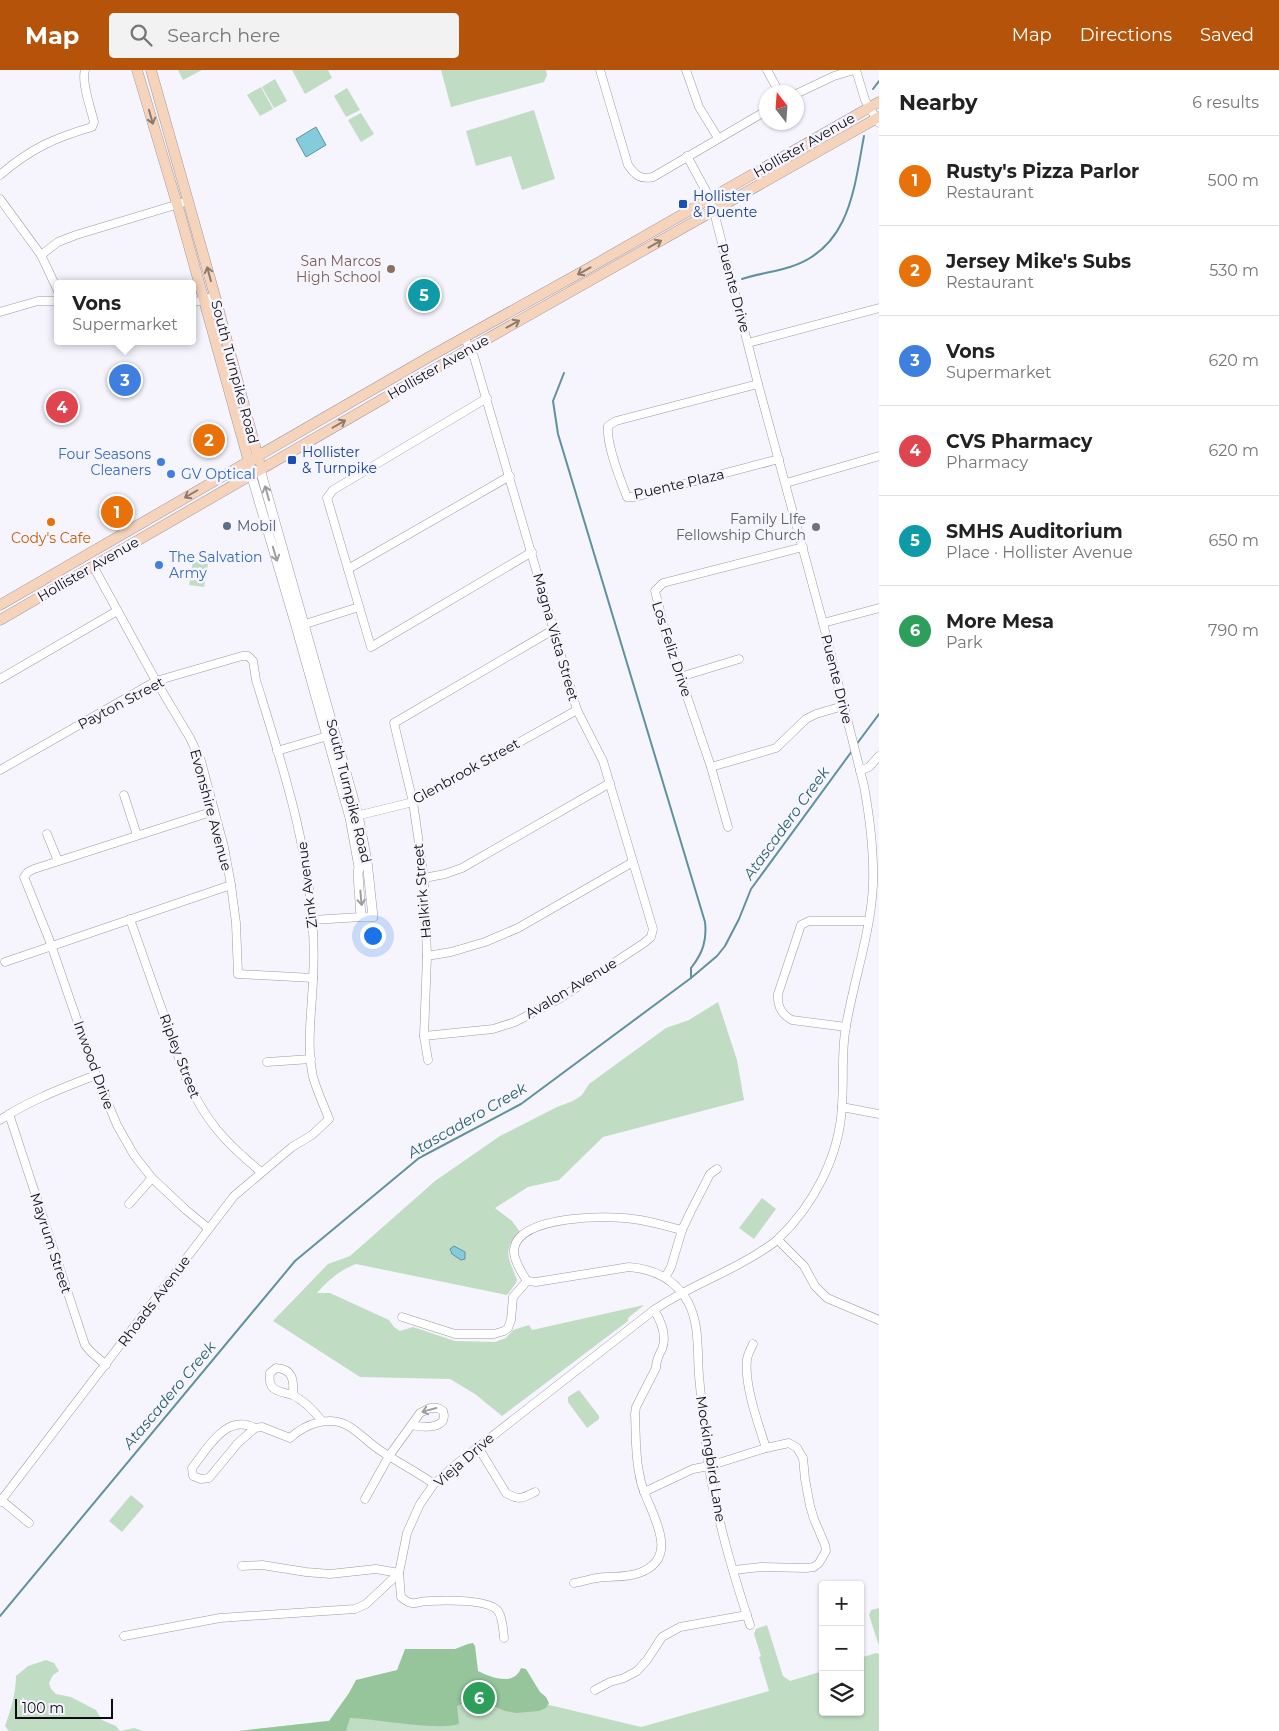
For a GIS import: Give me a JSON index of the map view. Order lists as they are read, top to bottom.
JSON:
{
  "streets": {
    "main road": ["Hollister Avenue", "South Turnpike Road"],
    "street": [
      "Puente Drive",
      "Puente Plaza",
      "Magna Vista Street",
      "Los Feliz Drive",
      "Payton Street",
      "Glenbrook Street",
      "Evonshire Avenue",
      "Zink Avenue",
      "Halkirk Street",
      "Avalon Avenue",
      "Ripley Street",
      "Inwood Drive",
      "Mayrum Street",
      "Rhoads Avenue",
      "Mockingbird Lane",
      "Vieja Drive"
    ]
  },
  "crossings": [
    ["Hollister Avenue", "Puente Drive"],
    ["Hollister Avenue", "South Turnpike Road"],
    ["Hollister Avenue", "Magna Vista Street"],
    ["Hollister Avenue", "Evonshire Avenue"],
    ["Puente Drive", "Puente Plaza"],
    ["Puente Drive", "Los Feliz Drive"],
    ["Puente Drive", "Vieja Drive"],
    ["South Turnpike Road", "Glenbrook Street"],
    ["Magna Vista Street", "Glenbrook Street"],
    ["Magna Vista Street", "Halkirk Street"],
    ["Magna Vista Street", "Avalon Avenue"],
    ["Payton Street", "Evonshire Avenue"],
    ["Payton Street", "Zink Avenue"],
    ["Glenbrook Street", "Halkirk Street"],
    ["Evonshire Avenue", "Zink Avenue"],
    ["Zink Avenue", "Rhoads Avenue"],
    ["Halkirk Street", "Avalon Avenue"],
    ["Ripley Street", "Rhoads Avenue"],
    ["Inwood Drive", "Rhoads Avenue"],
    ["Mayrum Street", "Rhoads Avenue"],
    ["Mockingbird Lane", "Vieja Drive"]
  ],
  "water": ["Atascadero Creek"],
  "places": {
    "transit": ["Hollister & Puente", "Hollister & Turnpike"],
    "other": [
      "San Marcos High School",
      "Four Seasons Cleaners",
      "GV Optical",
      "Cody's Cafe",
      "Mobil",
      "Family LIfe Fellowship Church",
      "The Salvation Army"
    ]
  },
  "scale_bar": "100 m",
  "north": "top",
  "page": {
    "header": "Map",
    "search": "Search here",
    "nav": ["Map", "Directions", "Saved"],
    "heading": ["Nearby", "6 results"],
    "list": [
      {
        "mark": "1",
        "name": "Rusty's Pizza Parlor",
        "note": "Restaurant",
        "value": "500 m"
      },
      {
        "mark": "2",
        "name": "Jersey Mike's Subs",
        "note": "Restaurant",
        "value": "530 m"
      },
      {
        "mark": "3",
        "name": "Vons",
        "note": "Supermarket",
        "value": "620 m"
      },
      {
        "mark": "4",
        "name": "CVS Pharmacy",
        "note": "Pharmacy",
        "value": "620 m"
      },
      {
        "mark": "5",
        "name": "SMHS Auditorium",
        "note": "Place · Hollister Avenue",
        "value": "650 m"
      },
      {
        "mark": "6",
        "name": "More Mesa",
        "note": "Park",
        "value": "790 m"
      }
    ],
    "pins": [
      "5",
      "3",
      "4",
      "2",
      "1",
      "6"
    ],
    "popup": ["Vons", "Supermarket"],
    "map_buttons": ["+", "−"],
    "scale": "100 m"
  }
}
